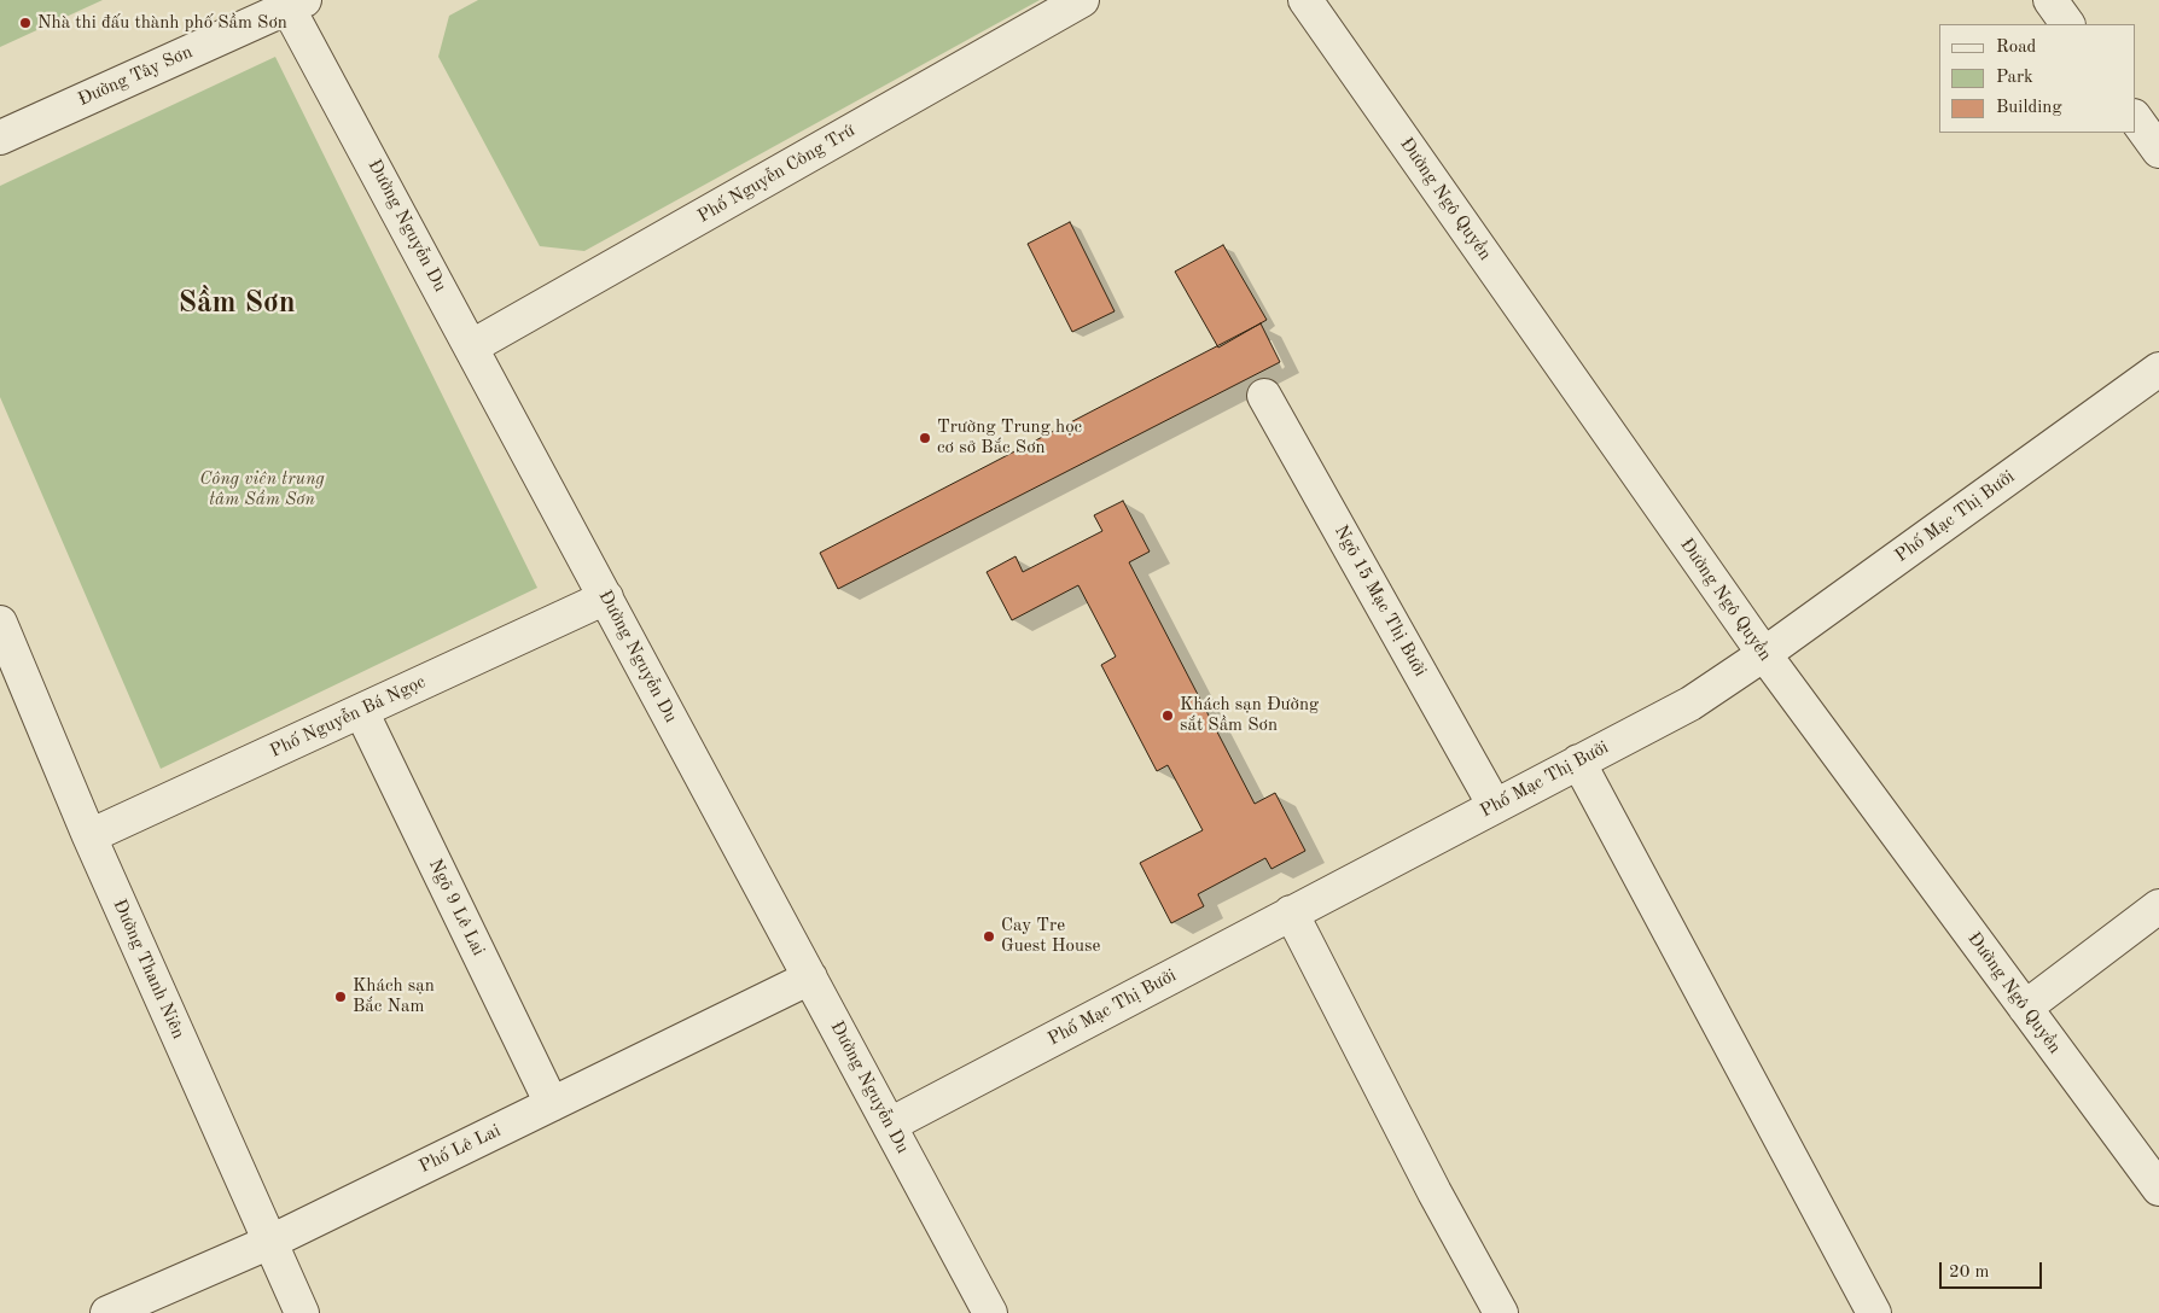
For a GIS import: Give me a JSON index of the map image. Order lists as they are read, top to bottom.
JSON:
{
  "streets": {
    "street": [
      "Đường Tây Sơn",
      "Phố Nguyễn Công Trứ",
      "Đường Ngô Quyền",
      "Đường Nguyễn Du",
      "Phố Mạc Thị Bưởi",
      "Ngõ 15 Mạc Thị Bưởi",
      "Phố Nguyễn Bá Ngọc",
      "Ngõ 9 Lê Lai",
      "Đường Thanh Niên",
      "Phố Lê Lai"
    ]
  },
  "crossings": [
    ["Đường Tây Sơn", "Đường Nguyễn Du"],
    ["Phố Nguyễn Công Trứ", "Đường Nguyễn Du"],
    ["Đường Ngô Quyền", "Phố Mạc Thị Bưởi"],
    ["Đường Nguyễn Du", "Phố Mạc Thị Bưởi"],
    ["Đường Nguyễn Du", "Phố Nguyễn Bá Ngọc"],
    ["Đường Nguyễn Du", "Phố Lê Lai"],
    ["Phố Mạc Thị Bưởi", "Ngõ 15 Mạc Thị Bưởi"],
    ["Phố Nguyễn Bá Ngọc", "Ngõ 9 Lê Lai"],
    ["Phố Nguyễn Bá Ngọc", "Đường Thanh Niên"],
    ["Ngõ 9 Lê Lai", "Phố Lê Lai"],
    ["Đường Thanh Niên", "Phố Lê Lai"]
  ],
  "districts": ["Sầm Sơn"],
  "parks": ["Công viên trung tâm Sầm Sơn"],
  "places": [
    "Nhà thi đấu thành phố Sầm Sơn",
    "Trường Trung học cơ sở Bắc Sơn",
    "Khách sạn Đường sắt Sầm Sơn",
    "Cay Tre Guest House",
    "Khách sạn Bắc Nam"
  ],
  "legend": ["Road", "Park", "Building"],
  "scale_bar": "20 m"
}
